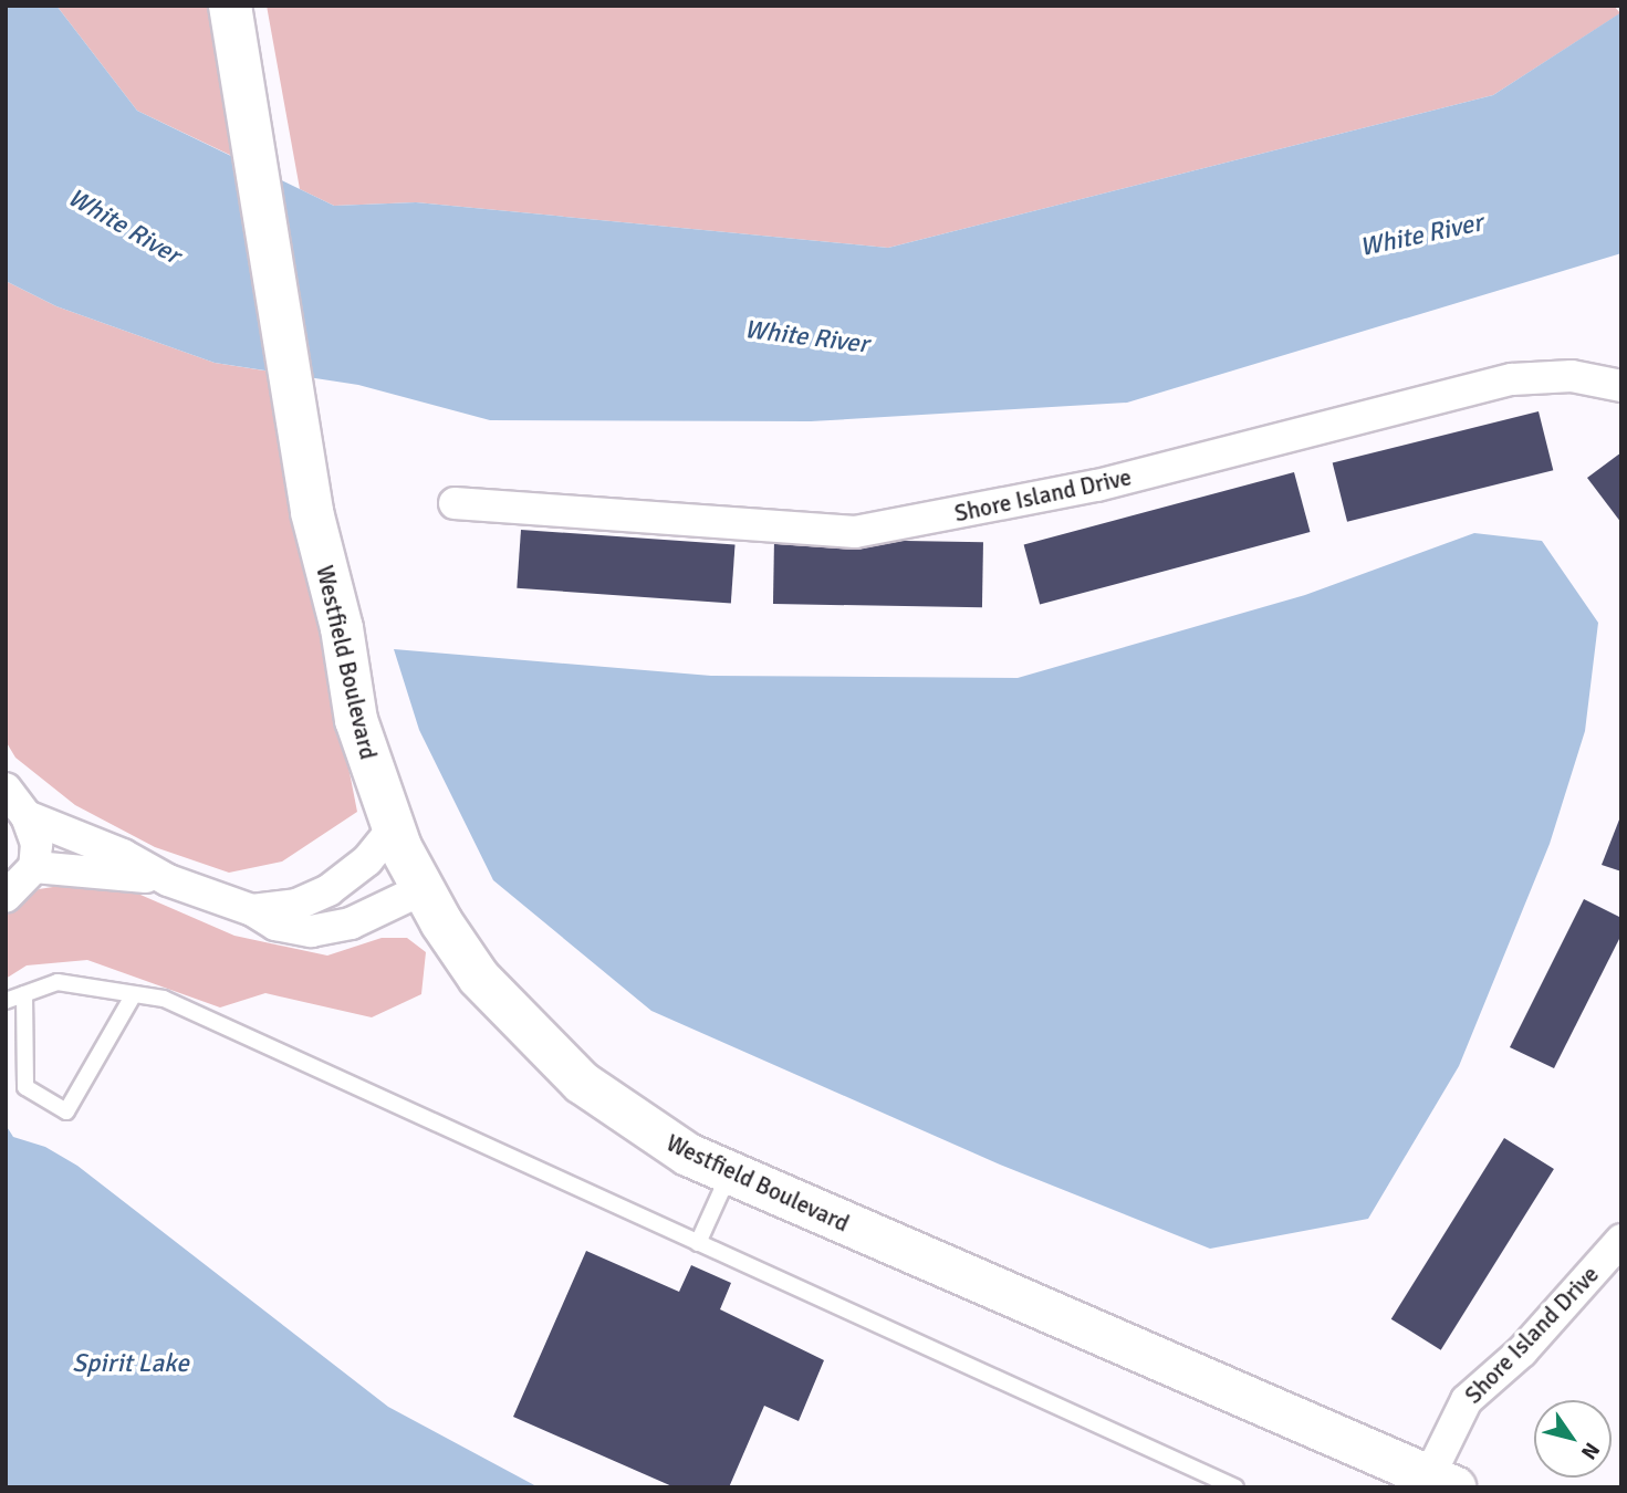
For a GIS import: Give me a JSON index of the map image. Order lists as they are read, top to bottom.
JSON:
{
  "streets": {
    "street": ["Shore Island Drive", "Westfield Boulevard"]
  },
  "crossings": [
    ["Shore Island Drive", "Westfield Boulevard"]
  ],
  "water": ["White River", "Spirit Lake"],
  "north": "bottom right"
}
